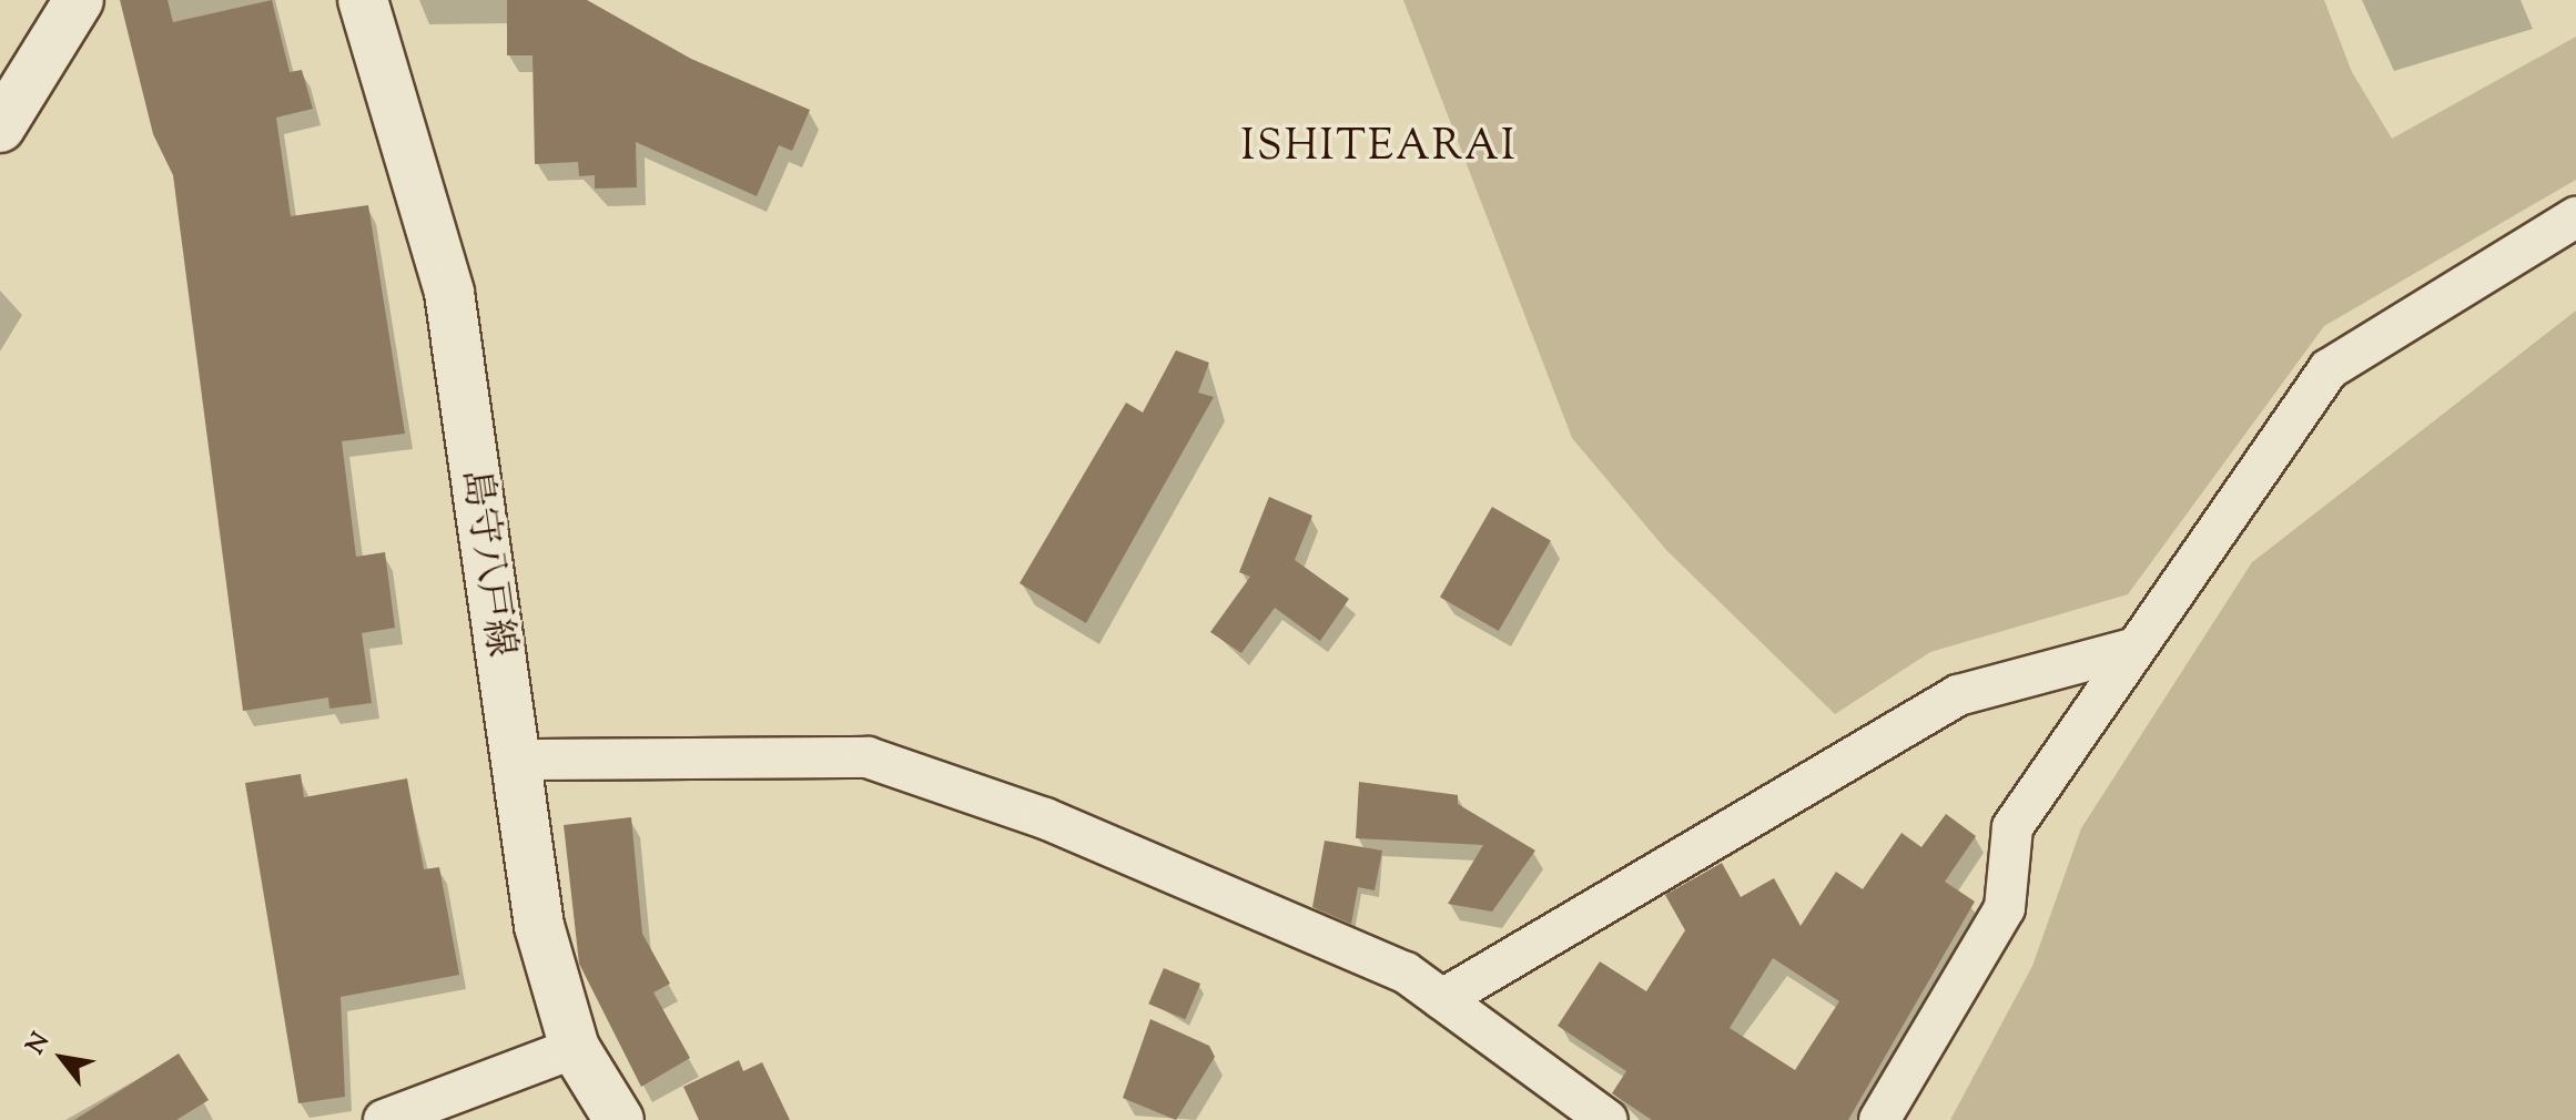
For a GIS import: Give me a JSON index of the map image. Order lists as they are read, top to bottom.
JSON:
{
  "streets": {
    "main road": ["島守八戸線"]
  },
  "districts": ["ISHITEARAI"],
  "north": "top left"
}
